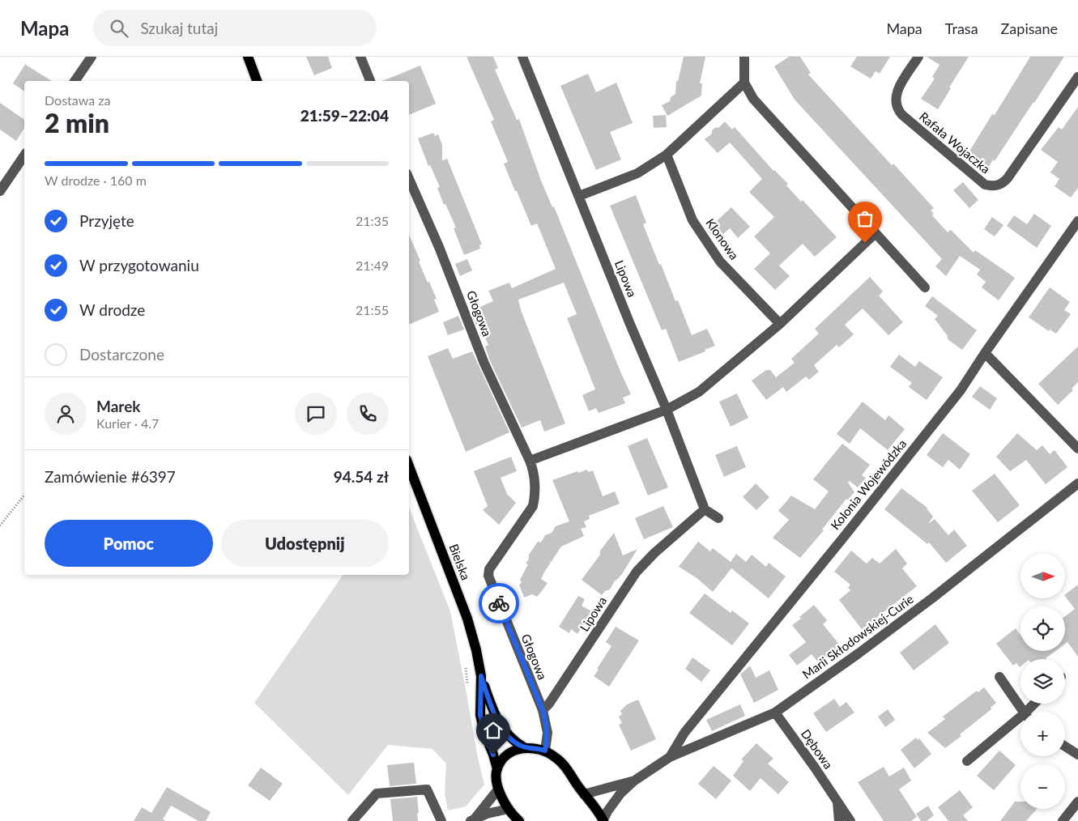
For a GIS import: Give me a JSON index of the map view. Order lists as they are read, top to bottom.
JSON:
{
  "streets": {
    "main road": ["Bielska"],
    "street": [
      "Rafała Wojaczka",
      "Klonowa",
      "Lipowa",
      "Głogowa",
      "Kolonia Wojewódzka",
      "Marii Skłodowskiej-Curie",
      "Dębowa"
    ]
  },
  "crossings": [
    ["Lipowa", "Głogowa"],
    ["Kolonia Wojewódzka", "Marii Skłodowskiej-Curie"],
    ["Marii Skłodowskiej-Curie", "Dębowa"]
  ],
  "north": "right",
  "page": {
    "header": "Mapa",
    "search": "Szukaj tutaj",
    "nav": ["Mapa", "Trasa", "Zapisane"],
    "heading": ["2 min", "Dostawa za", "21:59–22:04"],
    "panel": [
      "Marek",
      "Kurier · 4.7",
      "Zamówienie #6397",
      "94.54 zł"
    ],
    "bar": "W drodze · 160 m",
    "list": [
      ["Przyjęte", "21:35"],
      ["W przygotowaniu", "21:49"],
      ["W drodze", "21:55"],
      "Dostarczone"
    ],
    "buttons": ["Pomoc", "Udostępnij"],
    "map_buttons": ["+", "−"]
  }
}
